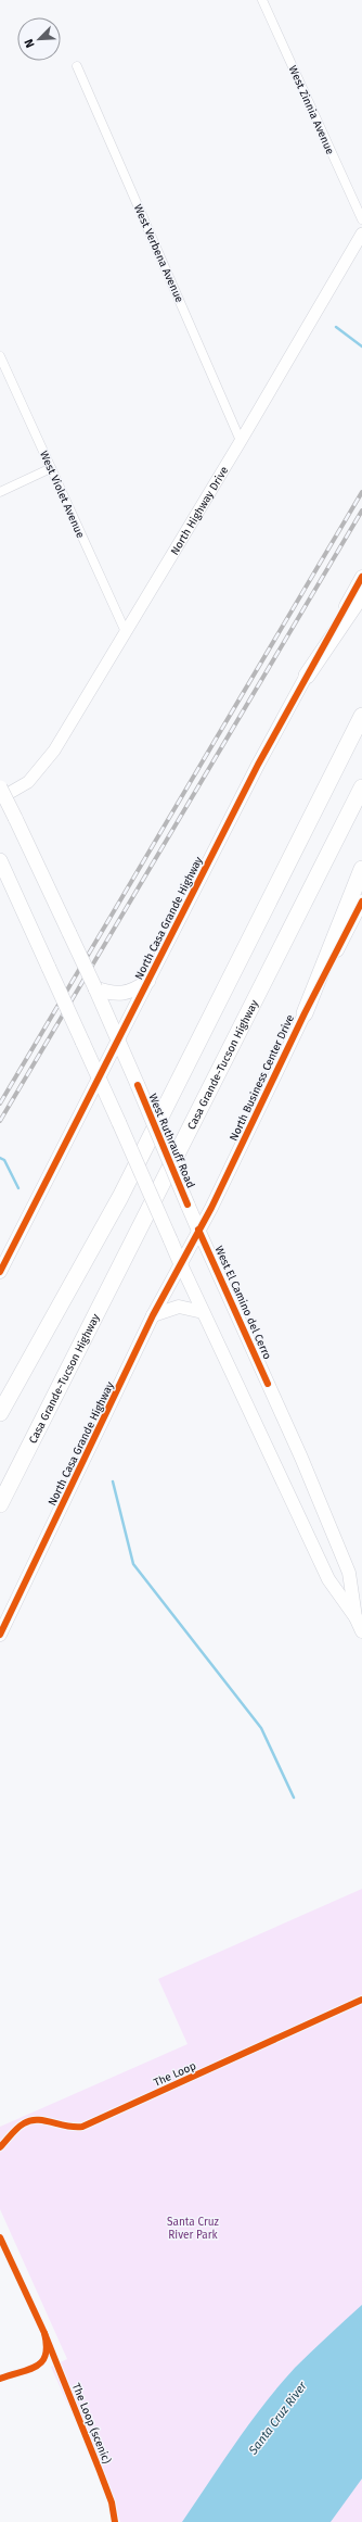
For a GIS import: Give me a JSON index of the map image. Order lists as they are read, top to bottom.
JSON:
{
  "streets": {
    "highway": ["Casa Grande-Tucson Highway"],
    "main road": [
      "North Casa Grande Highway",
      "North Business Center Drive",
      "West Ruthrauff Road",
      "West El Camino del Cerro"
    ],
    "street": [
      "West Zinnia Avenue",
      "West Verbena Avenue",
      "West Violet Avenue",
      "North Highway Drive"
    ],
    "cycle path": ["The Loop", "The Loop (scenic)"]
  },
  "crossings": [
    ["West Verbena Avenue", "North Highway Drive"],
    ["West Violet Avenue", "North Highway Drive"],
    ["North Casa Grande Highway", "North Business Center Drive"],
    ["North Casa Grande Highway", "West Ruthrauff Road"],
    ["North Casa Grande Highway", "West El Camino del Cerro"],
    ["North Business Center Drive", "West Ruthrauff Road"],
    ["North Business Center Drive", "West El Camino del Cerro"],
    ["West Ruthrauff Road", "West El Camino del Cerro"]
  ],
  "water": ["Santa Cruz River"],
  "parks": ["Santa Cruz River Park"],
  "north": "bottom left"
}
